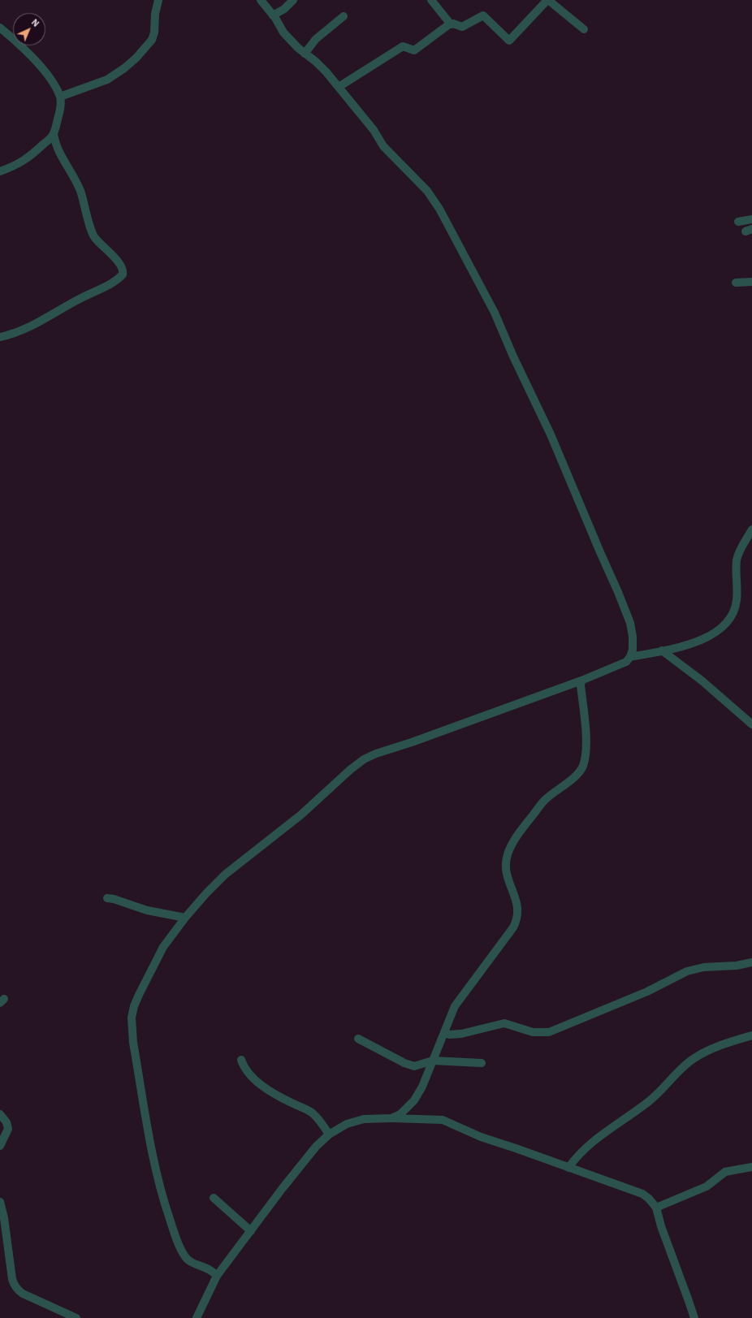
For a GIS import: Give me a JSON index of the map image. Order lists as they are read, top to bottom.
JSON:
{
  "north": "top right"
}
